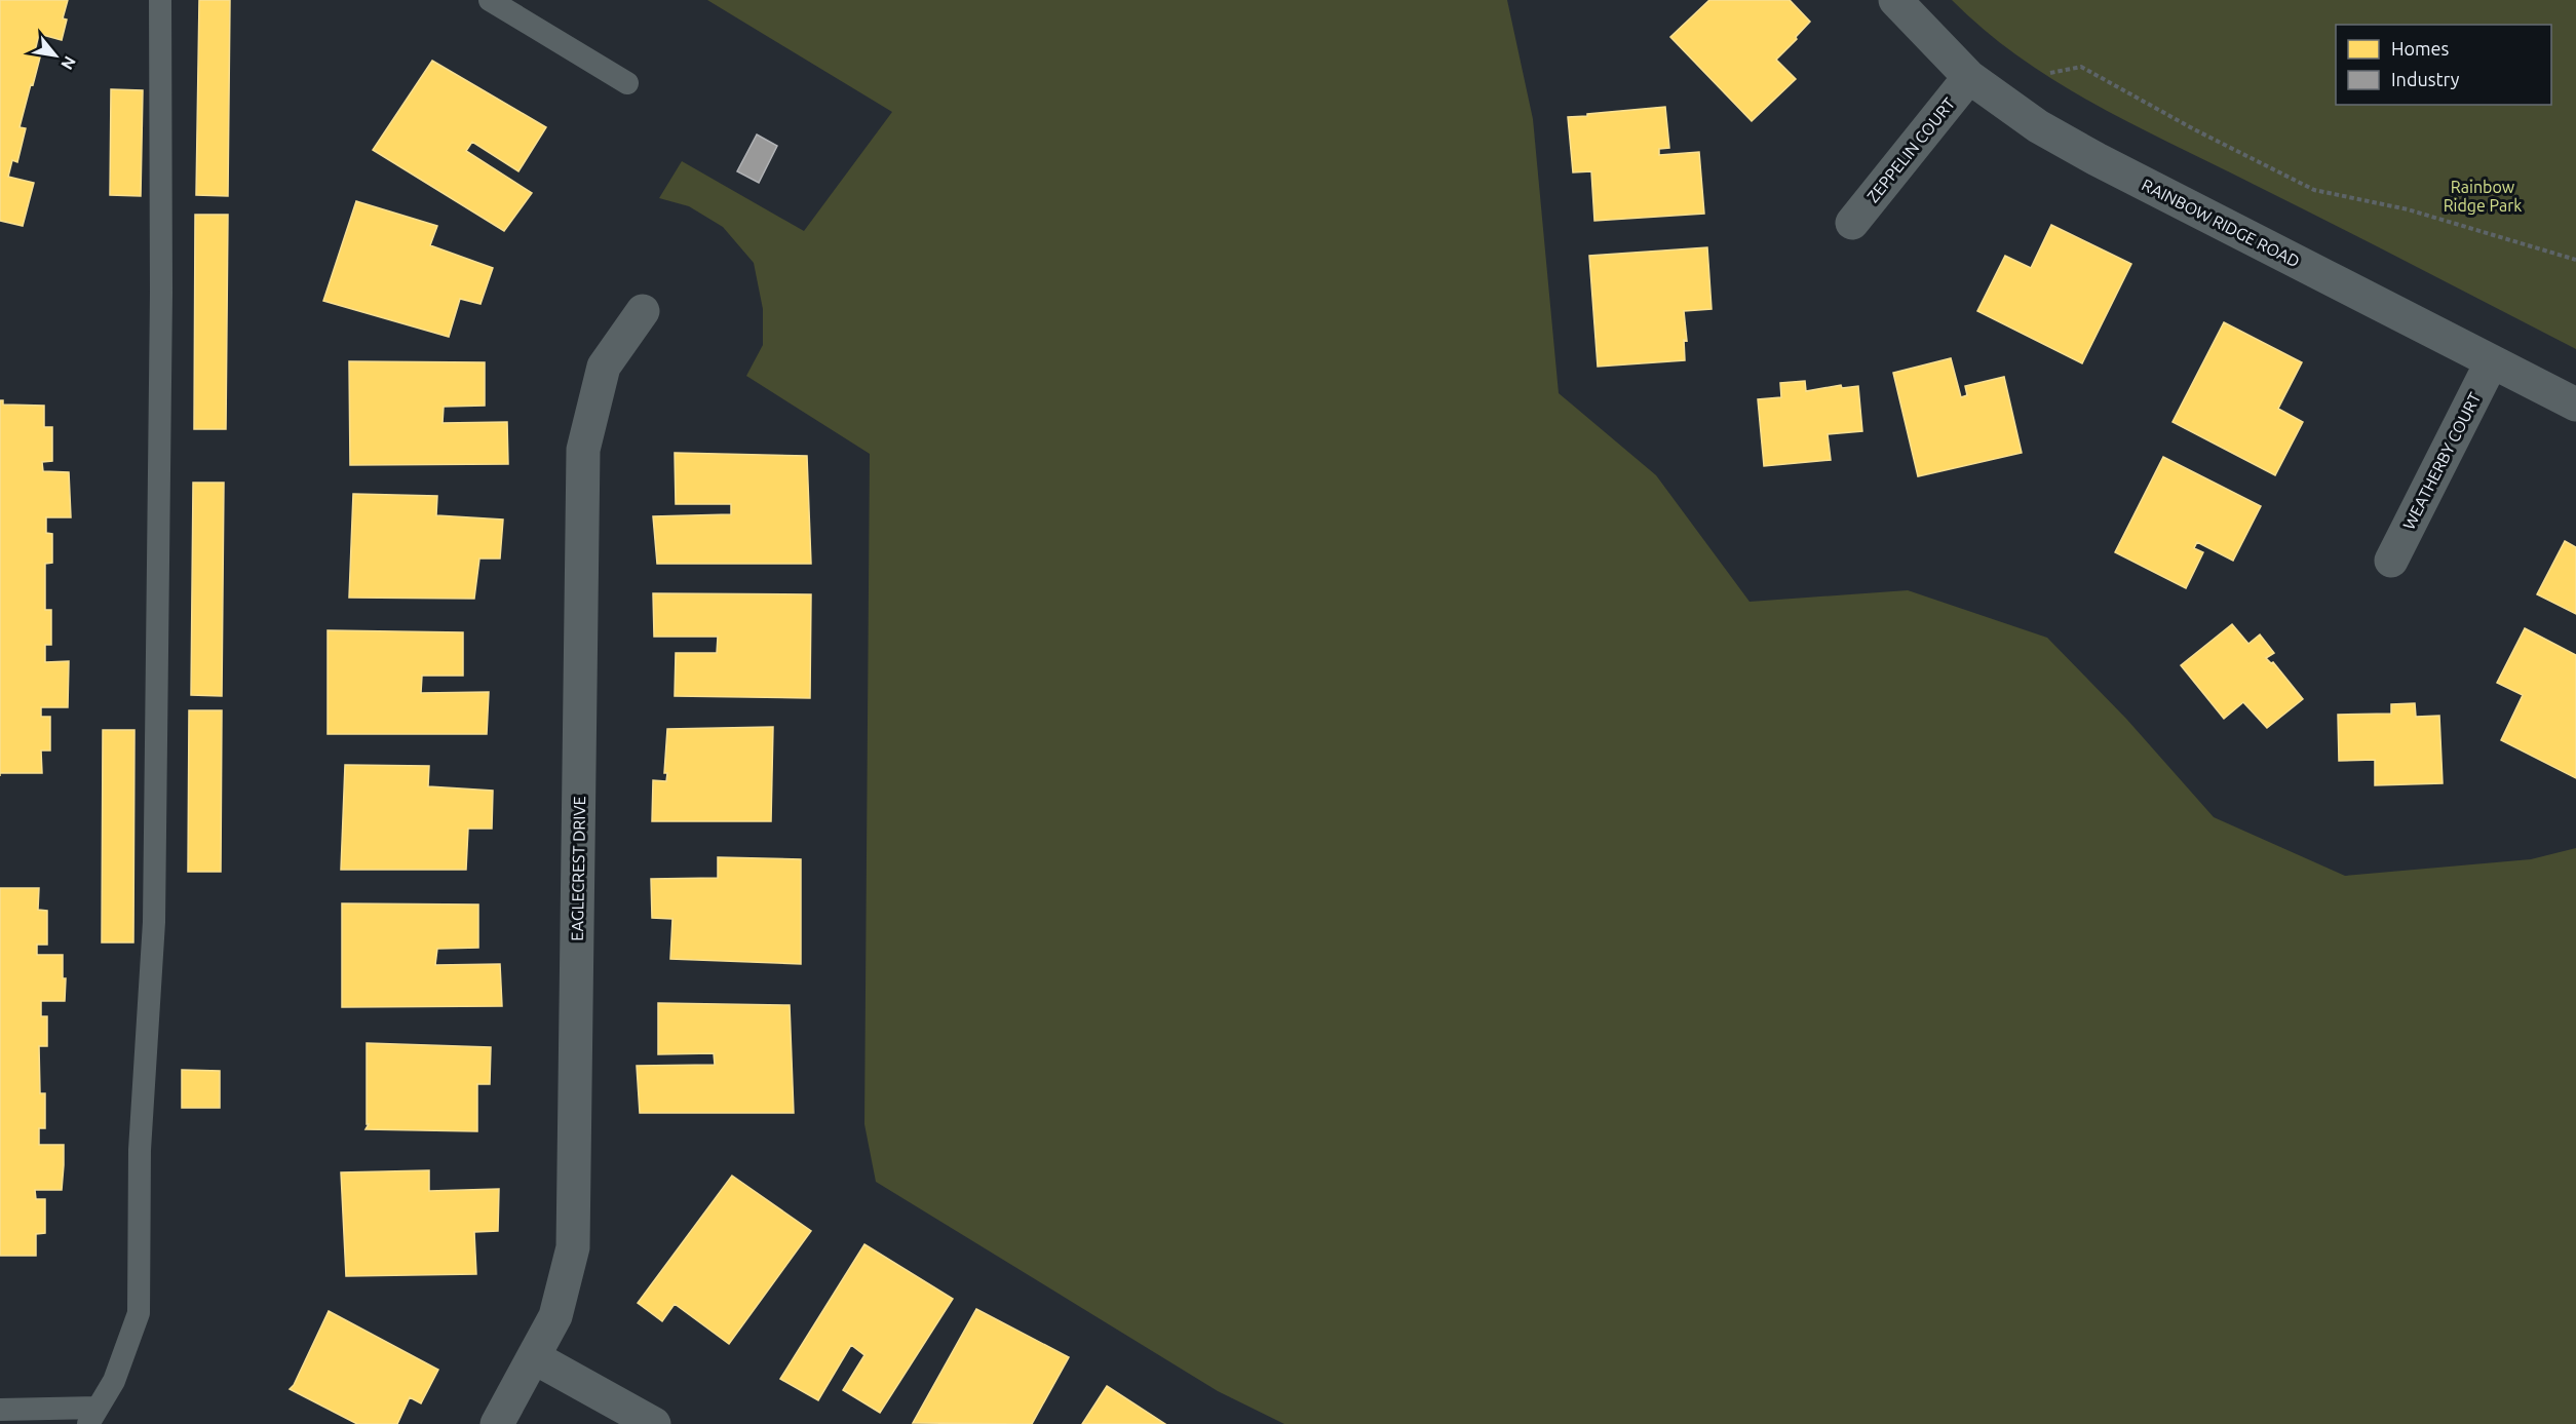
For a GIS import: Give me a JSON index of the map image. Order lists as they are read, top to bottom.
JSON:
{
  "streets": {
    "street": [
      "ZEPPELIN COURT",
      "RAINBOW RIDGE ROAD",
      "WEATHERBY COURT",
      "EAGLECREST DRIVE"
    ]
  },
  "crossings": [
    ["ZEPPELIN COURT", "RAINBOW RIDGE ROAD"],
    ["RAINBOW RIDGE ROAD", "WEATHERBY COURT"]
  ],
  "parks": ["Rainbow Ridge Park"],
  "legend": ["Homes", "Industry"],
  "north": "bottom right"
}
